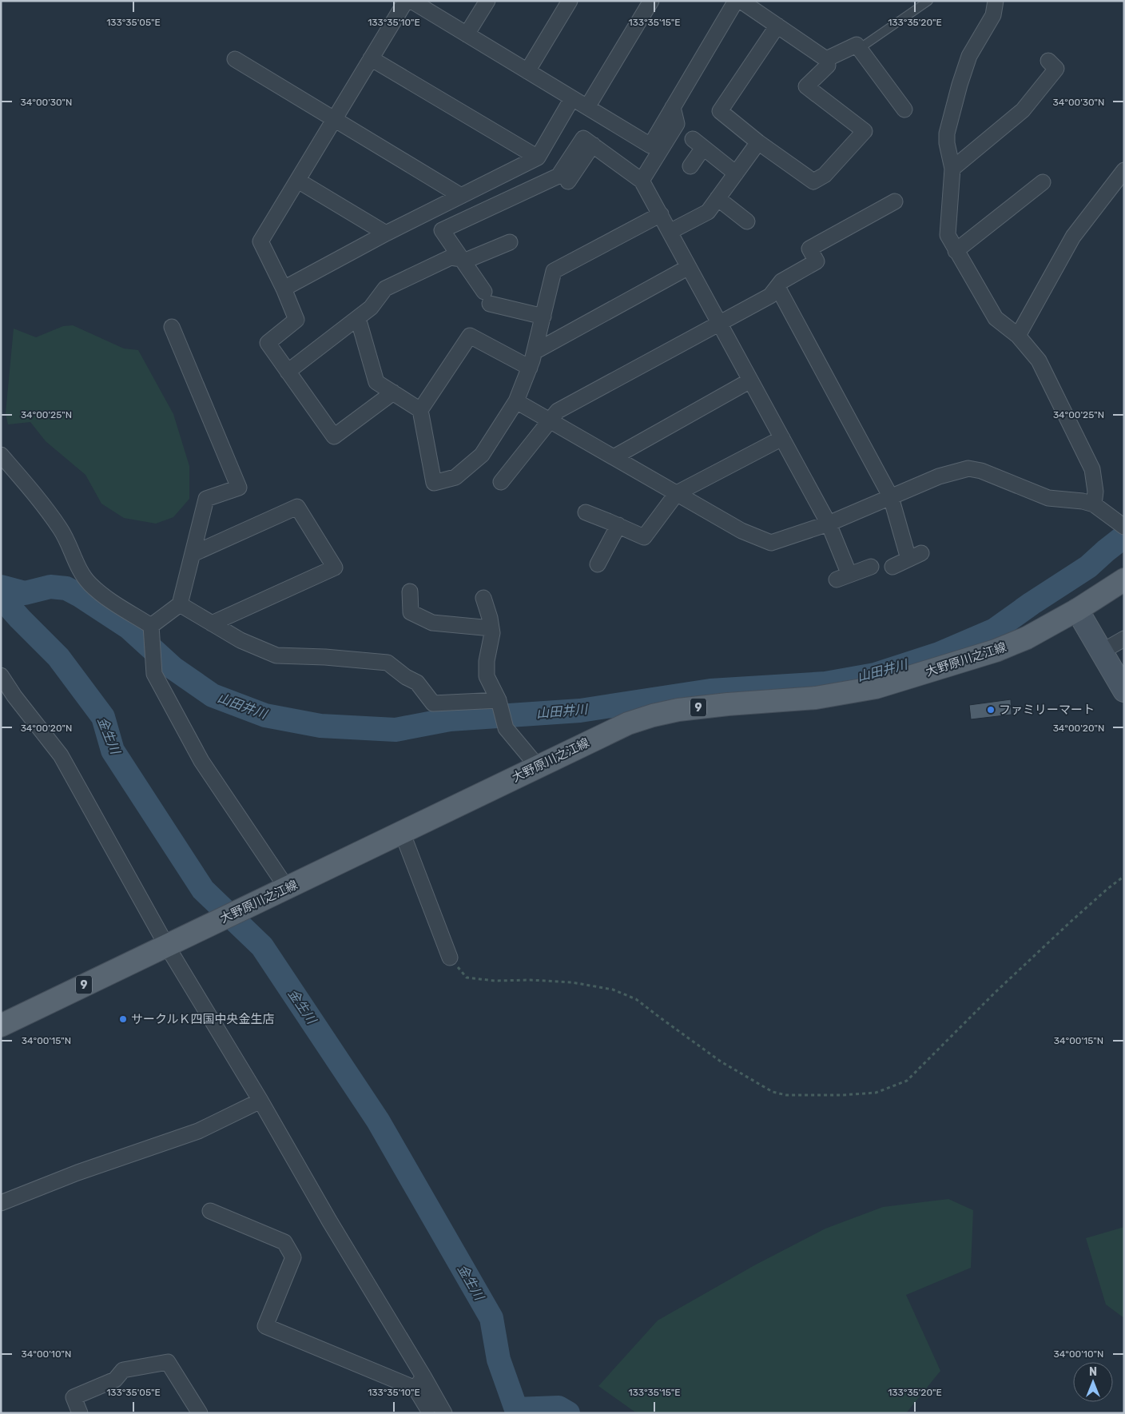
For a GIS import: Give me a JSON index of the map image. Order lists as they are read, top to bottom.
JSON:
{
  "streets": {
    "main road": ["大野原川之江線", "9"]
  },
  "water": ["山田井川", "金生川"],
  "places": ["ファミリーマート", "サークルＫ四国中央金生店"],
  "north": "top",
  "coordinates": [
    "133°35'05\"E",
    "133°35'10\"E",
    "133°35'15\"E",
    "133°35'20\"E",
    "34°00'30\"N",
    "34°00'25\"N",
    "34°00'20\"N",
    "34°00'15\"N",
    "34°00'10\"N"
  ]
}
